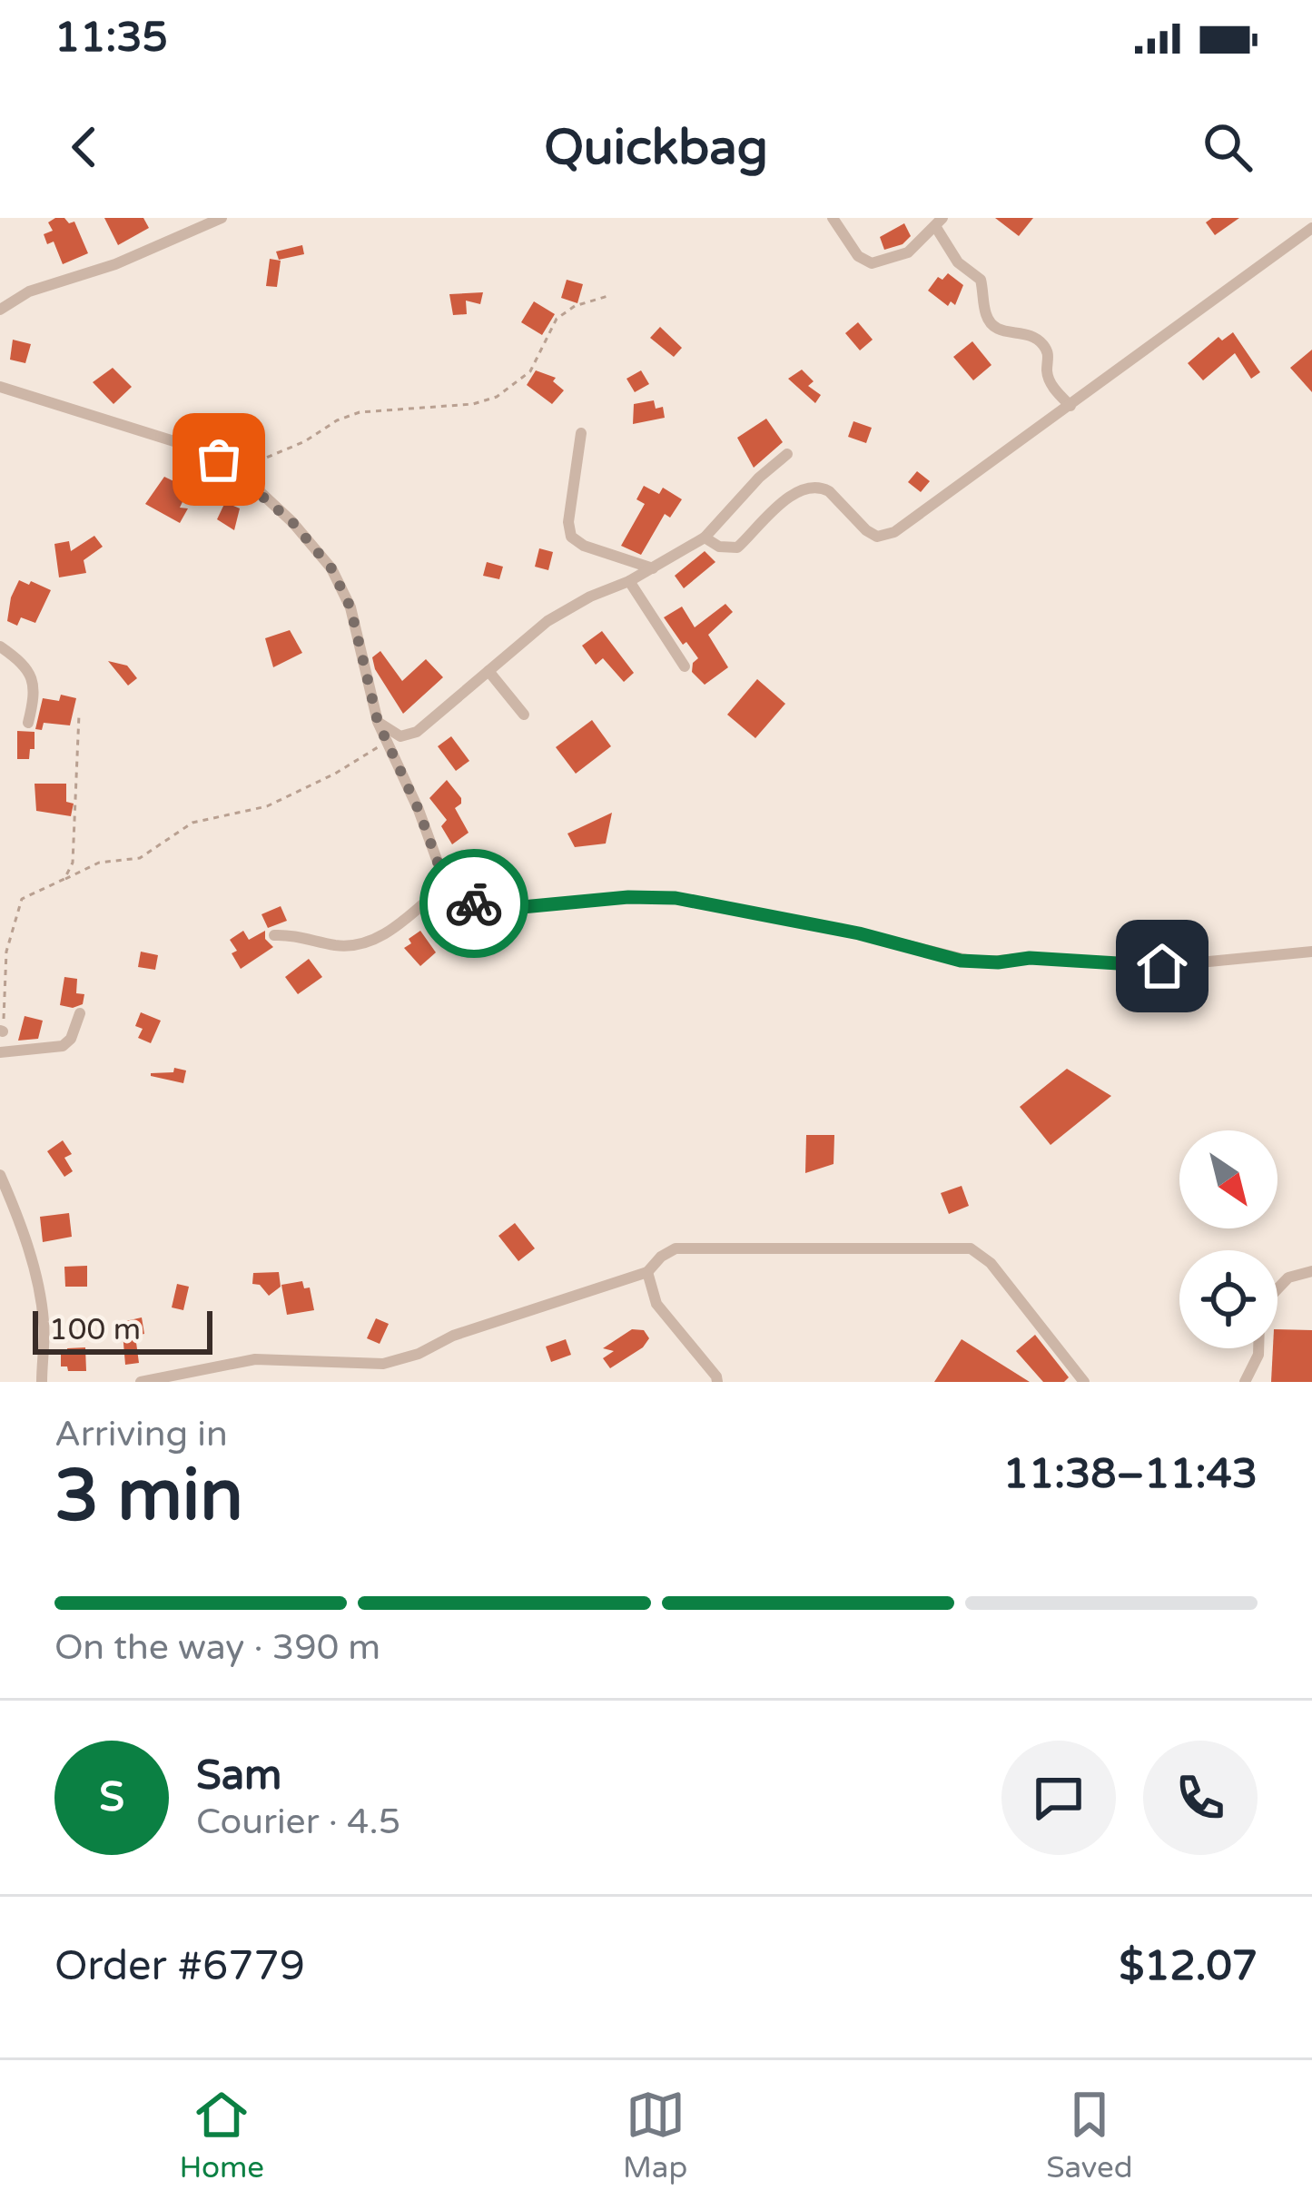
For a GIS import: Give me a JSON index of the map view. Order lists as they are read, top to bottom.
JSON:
{
  "scale_bar": "100 m",
  "north": "bottom right",
  "page": {
    "status": "11:35",
    "header": "Quickbag",
    "scale": "100 m",
    "heading": ["3 min", "Arriving in", "11:38–11:43"],
    "panel": [
      "Sam",
      "Courier · 4.5",
      "Order #6779",
      "$12.07"
    ],
    "bar": "On the way · 390 m",
    "round": "S",
    "tabs": ["Home", "Map", "Saved"]
  }
}
